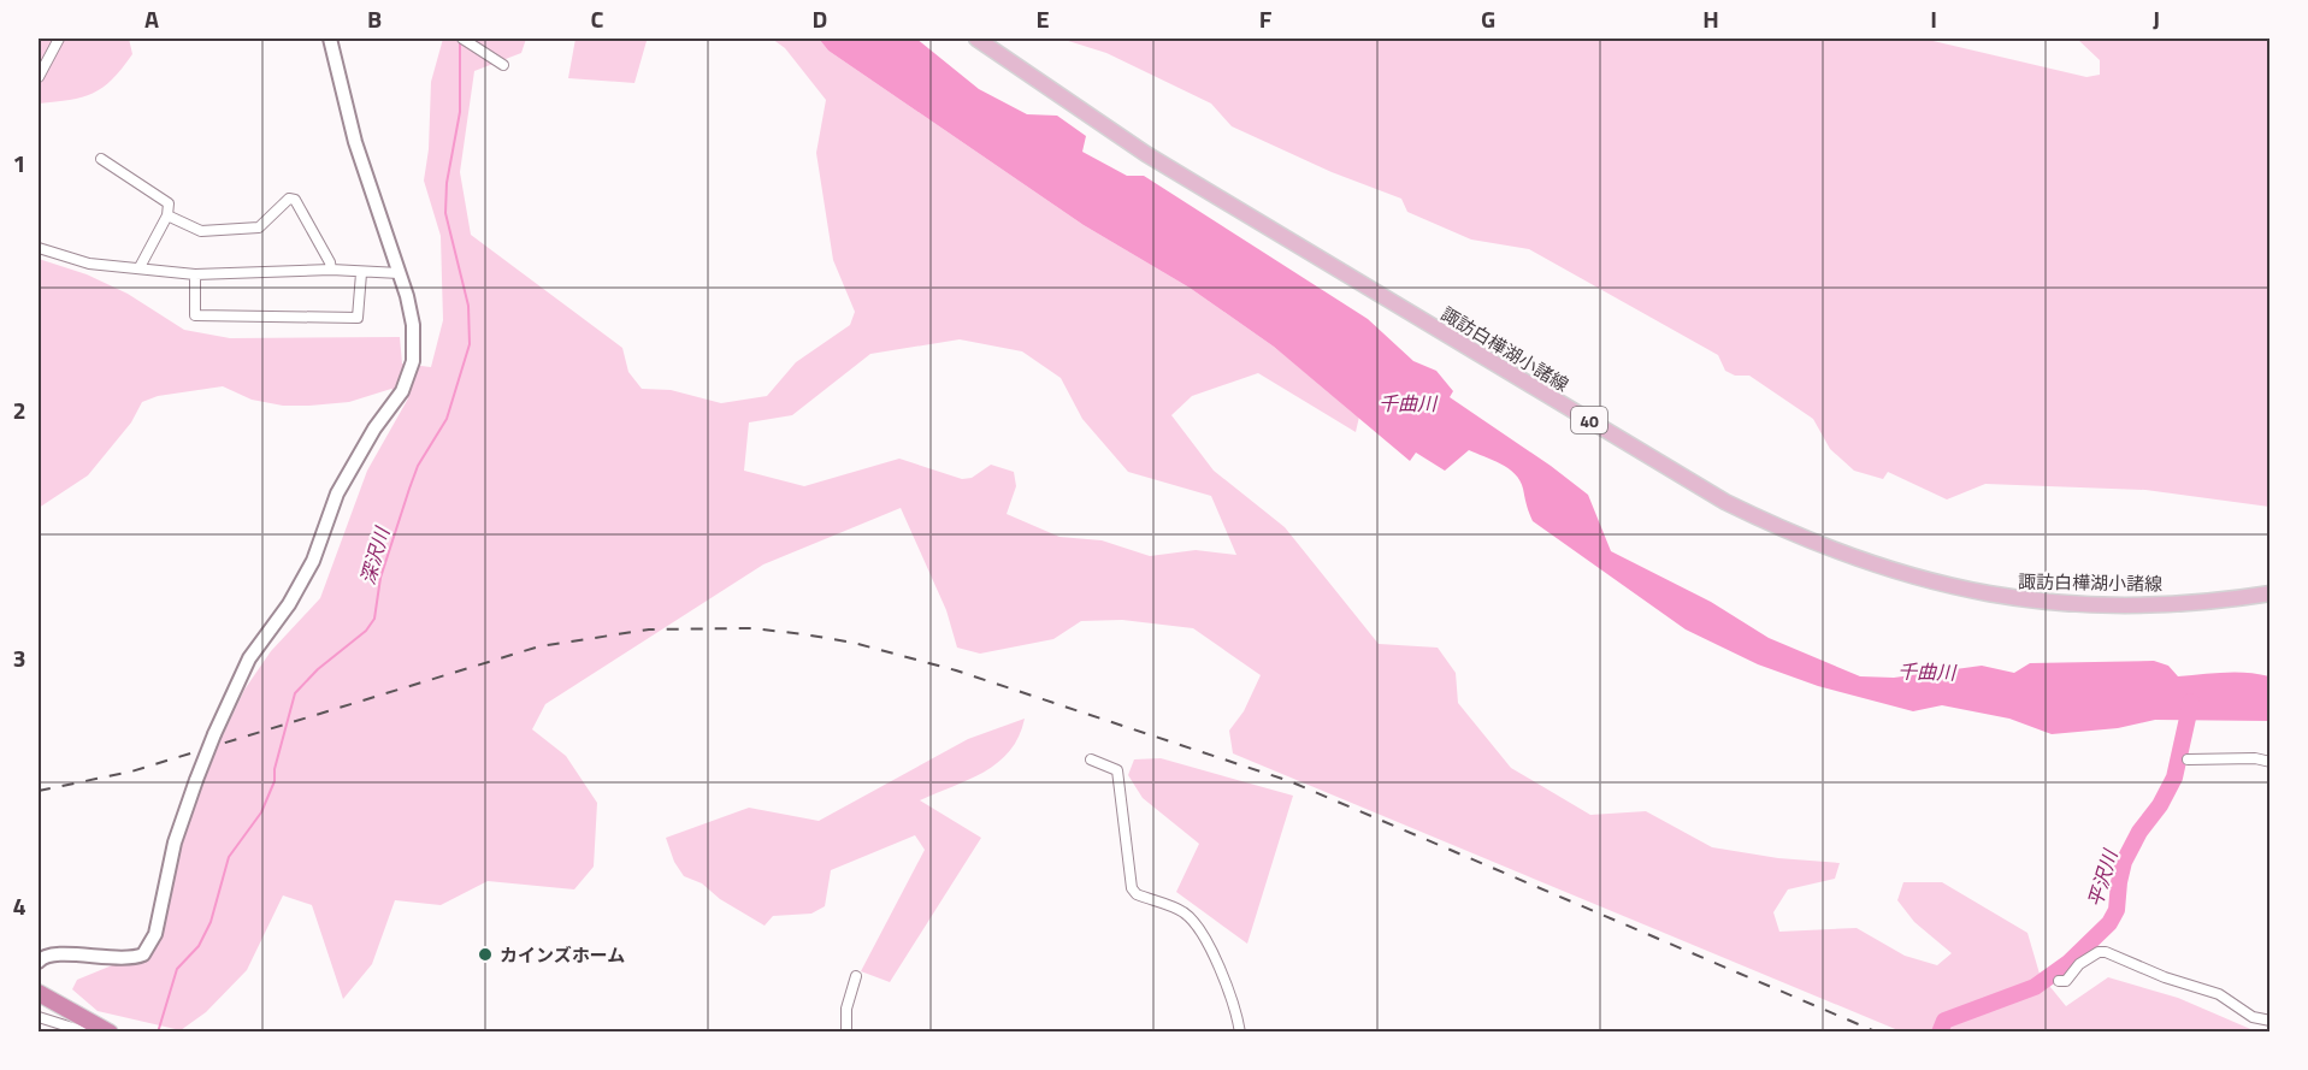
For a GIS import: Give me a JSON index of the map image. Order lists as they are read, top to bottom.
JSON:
{
  "streets": {
    "main road": ["諏訪白樺湖小諸線", "40"]
  },
  "water": ["千曲川", "深沢川", "平沢川"],
  "places": ["カインズホーム"],
  "grid": {
    "columns": [
      "A",
      "B",
      "C",
      "D",
      "E",
      "F",
      "G",
      "H",
      "I",
      "J"
    ],
    "rows": [
      "1",
      "2",
      "3",
      "4"
    ]
  }
}
